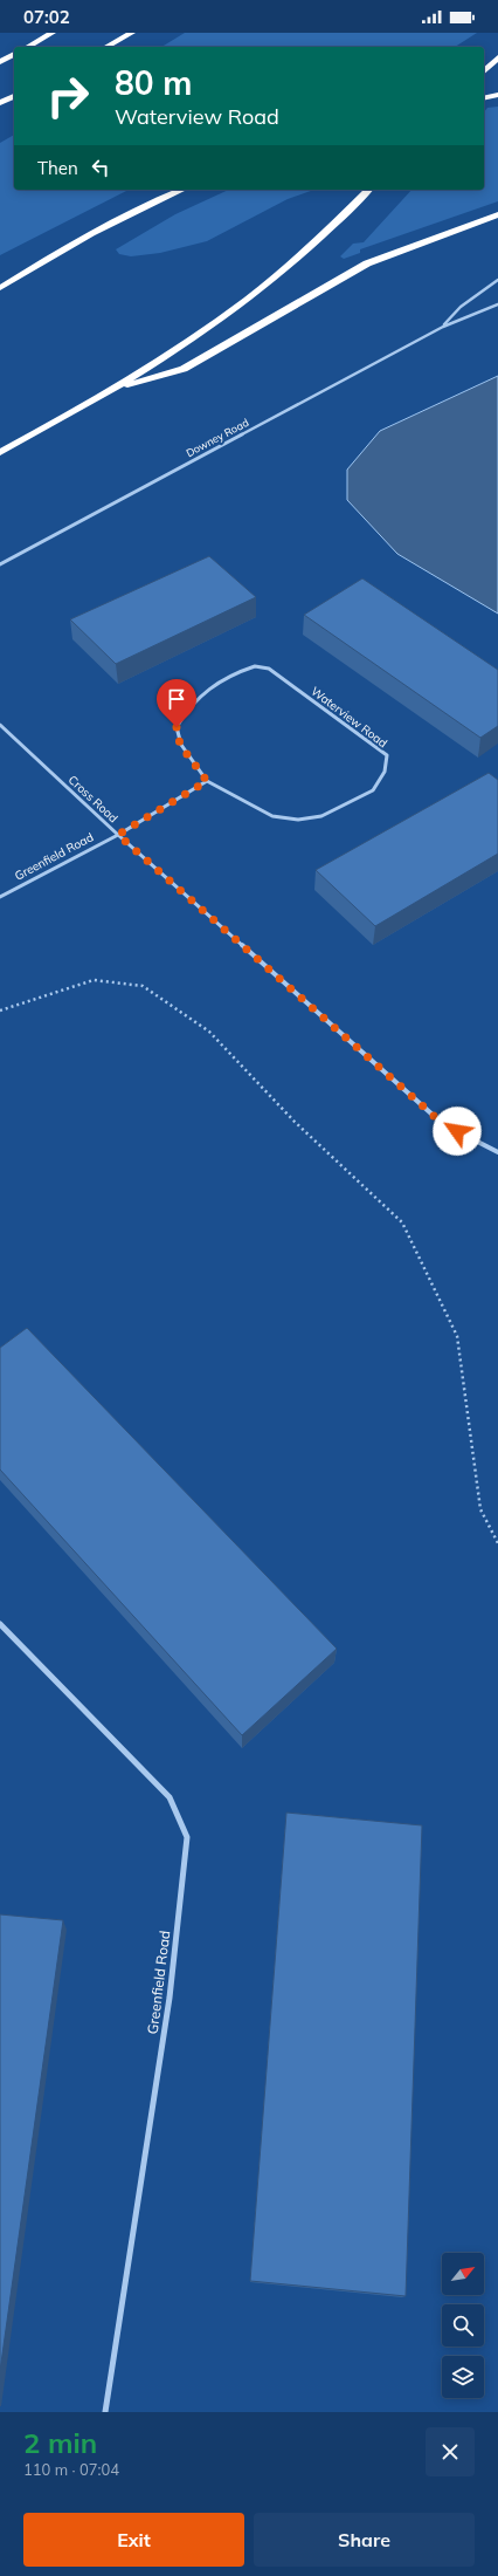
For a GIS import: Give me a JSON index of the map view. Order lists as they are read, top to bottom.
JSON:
{
  "streets": {
    "street": [
      "Downey Road",
      "Waterview Road",
      "Cross Road",
      "Greenfield Road"
    ]
  },
  "crossings": [
    ["Cross Road", "Greenfield Road"]
  ],
  "north": "top right",
  "page": {
    "status": "07:02",
    "turn": ["80 m", "Waterview Road"],
    "then": "Then",
    "heading": ["2 min", "110 m · 07:04"],
    "buttons": ["Exit", "Share"]
  }
}
